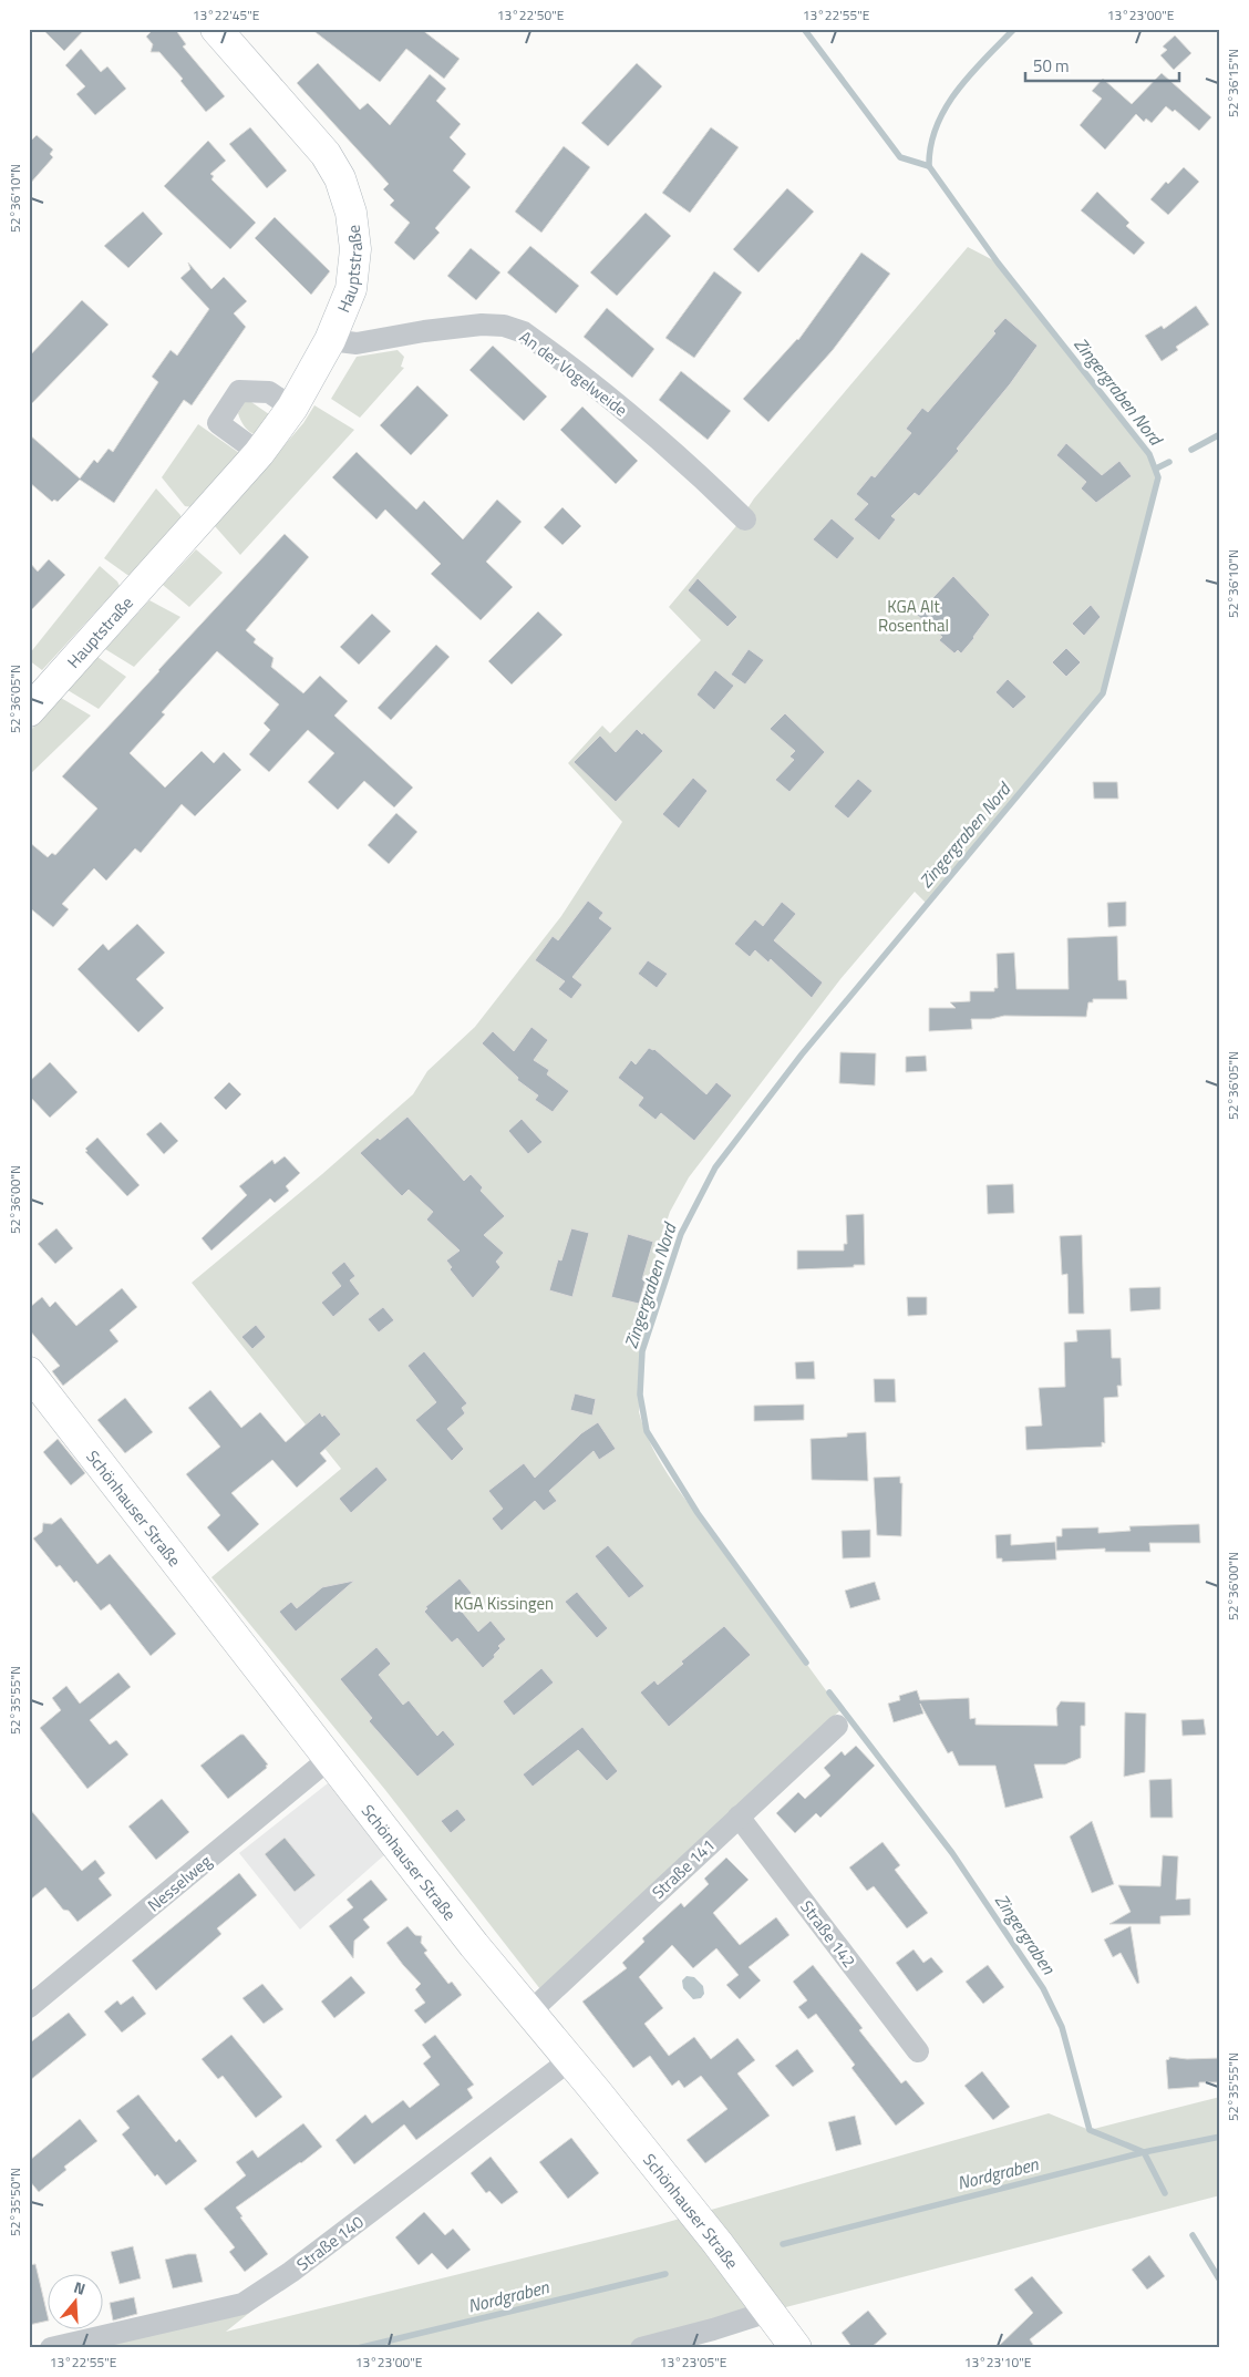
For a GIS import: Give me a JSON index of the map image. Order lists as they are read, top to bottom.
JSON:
{
  "streets": {
    "street": [
      "Hauptstraße",
      "An der Vogelweide",
      "Schönhauser Straße",
      "Straße 141",
      "Nesselweg",
      "Straße 142",
      "Straße 140"
    ]
  },
  "crossings": [
    ["Hauptstraße", "An der Vogelweide"],
    ["Schönhauser Straße", "Straße 141"],
    ["Schönhauser Straße", "Nesselweg"],
    ["Schönhauser Straße", "Straße 140"],
    ["Straße 141", "Straße 142"]
  ],
  "water": ["Zingergraben Nord", "Zingergraben", "Nordgraben"],
  "parks": ["KGA Alt Rosenthal", "KGA Kissingen"],
  "scale_bar": "50 m",
  "north": "top",
  "coordinates": [
    "13°22'45\"E",
    "13°22'50\"E",
    "13°22'55\"E",
    "13°23'00\"E",
    "52°36'15\"N",
    "52°36'10\"N",
    "52°36'05\"N",
    "52°36'00\"N",
    "52°35'55\"N",
    "52°35'50\"N",
    "13°23'05\"E",
    "13°23'10\"E"
  ]
}
